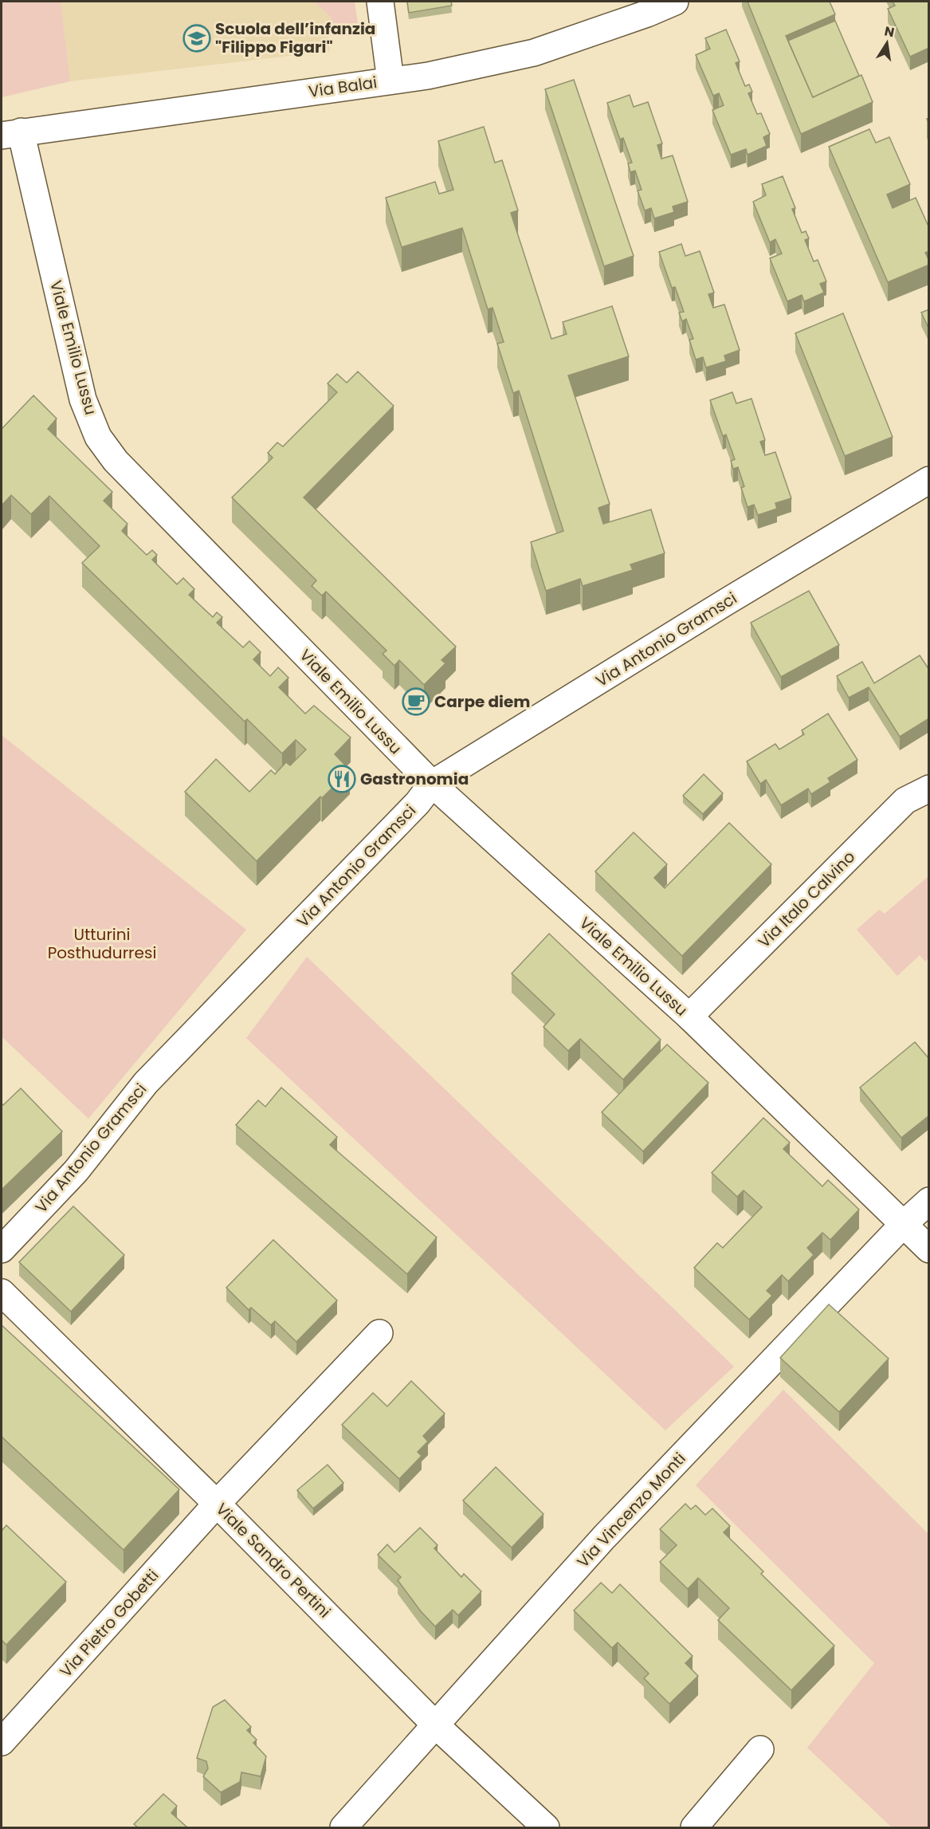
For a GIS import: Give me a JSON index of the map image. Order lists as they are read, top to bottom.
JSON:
{
  "streets": {
    "street": [
      "Via Balai",
      "Viale Emilio Lussu",
      "Via Antonio Gramsci",
      "Via Italo Calvino",
      "Via Vincenzo Monti",
      "Viale Sandro Pertini",
      "Via Pietro Gobetti"
    ]
  },
  "crossings": [
    ["Via Balai", "Viale Emilio Lussu"],
    ["Viale Emilio Lussu", "Via Antonio Gramsci"],
    ["Viale Emilio Lussu", "Via Italo Calvino"],
    ["Viale Emilio Lussu", "Via Vincenzo Monti"],
    ["Via Vincenzo Monti", "Viale Sandro Pertini"],
    ["Viale Sandro Pertini", "Via Pietro Gobetti"]
  ],
  "parks": ["Utturini Posthudurresi"],
  "places": {
    "school or university": ["Scuola dell’infanzia \"Filippo Figari\""],
    "cafe": ["Carpe diem"],
    "restaurant": ["Gastronomia"]
  },
  "north": "top"
}
